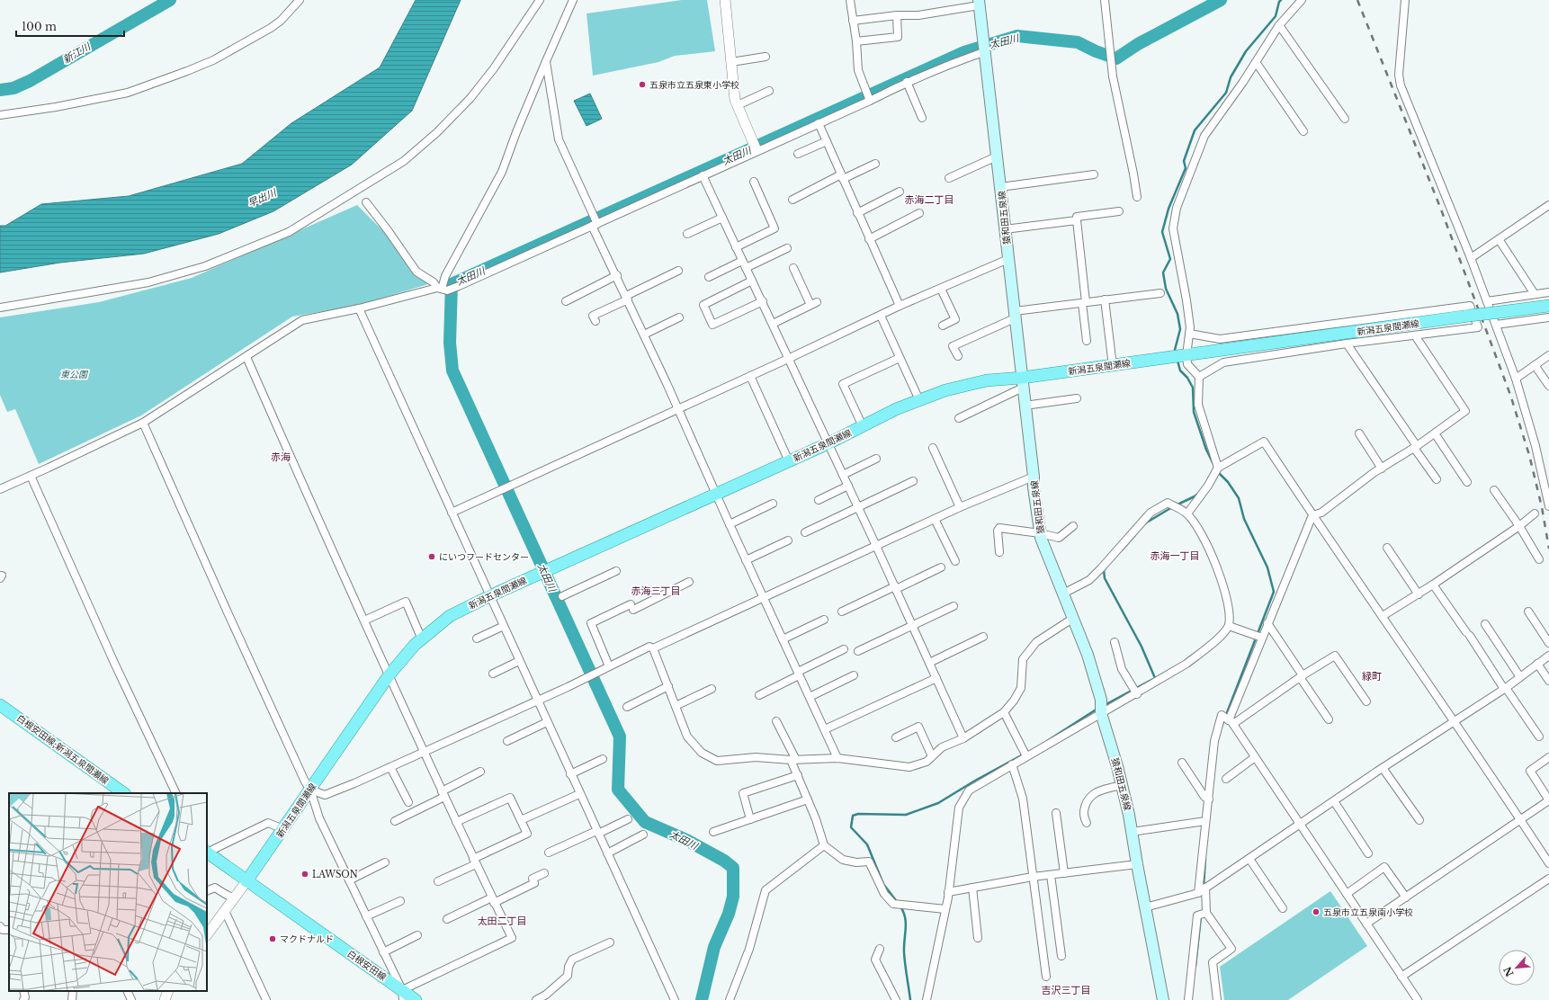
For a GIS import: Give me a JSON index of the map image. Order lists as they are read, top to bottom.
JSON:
{
  "streets": {
    "main road": [
      "猿和田五泉線",
      "新潟五泉間瀬線",
      "白根安田線;新潟五泉間瀬線",
      "白根安田線"
    ]
  },
  "crossings": [
    ["猿和田五泉線", "新潟五泉間瀬線"],
    ["新潟五泉間瀬線", "白根安田線"]
  ],
  "districts": [
    "赤海二丁目",
    "赤海",
    "赤海一丁目",
    "赤海三丁目",
    "緑町",
    "太田二丁目",
    "吉沢三丁目"
  ],
  "water": ["太田川", "新江川", "早出川"],
  "parks": ["東公園"],
  "places": [
    "五泉市立五泉東小学校",
    "にいつフードセンター",
    "LAWSON",
    "五泉市立五泉南小学校",
    "マクドナルド"
  ],
  "scale_bar": "100 m",
  "north": "bottom left"
}
